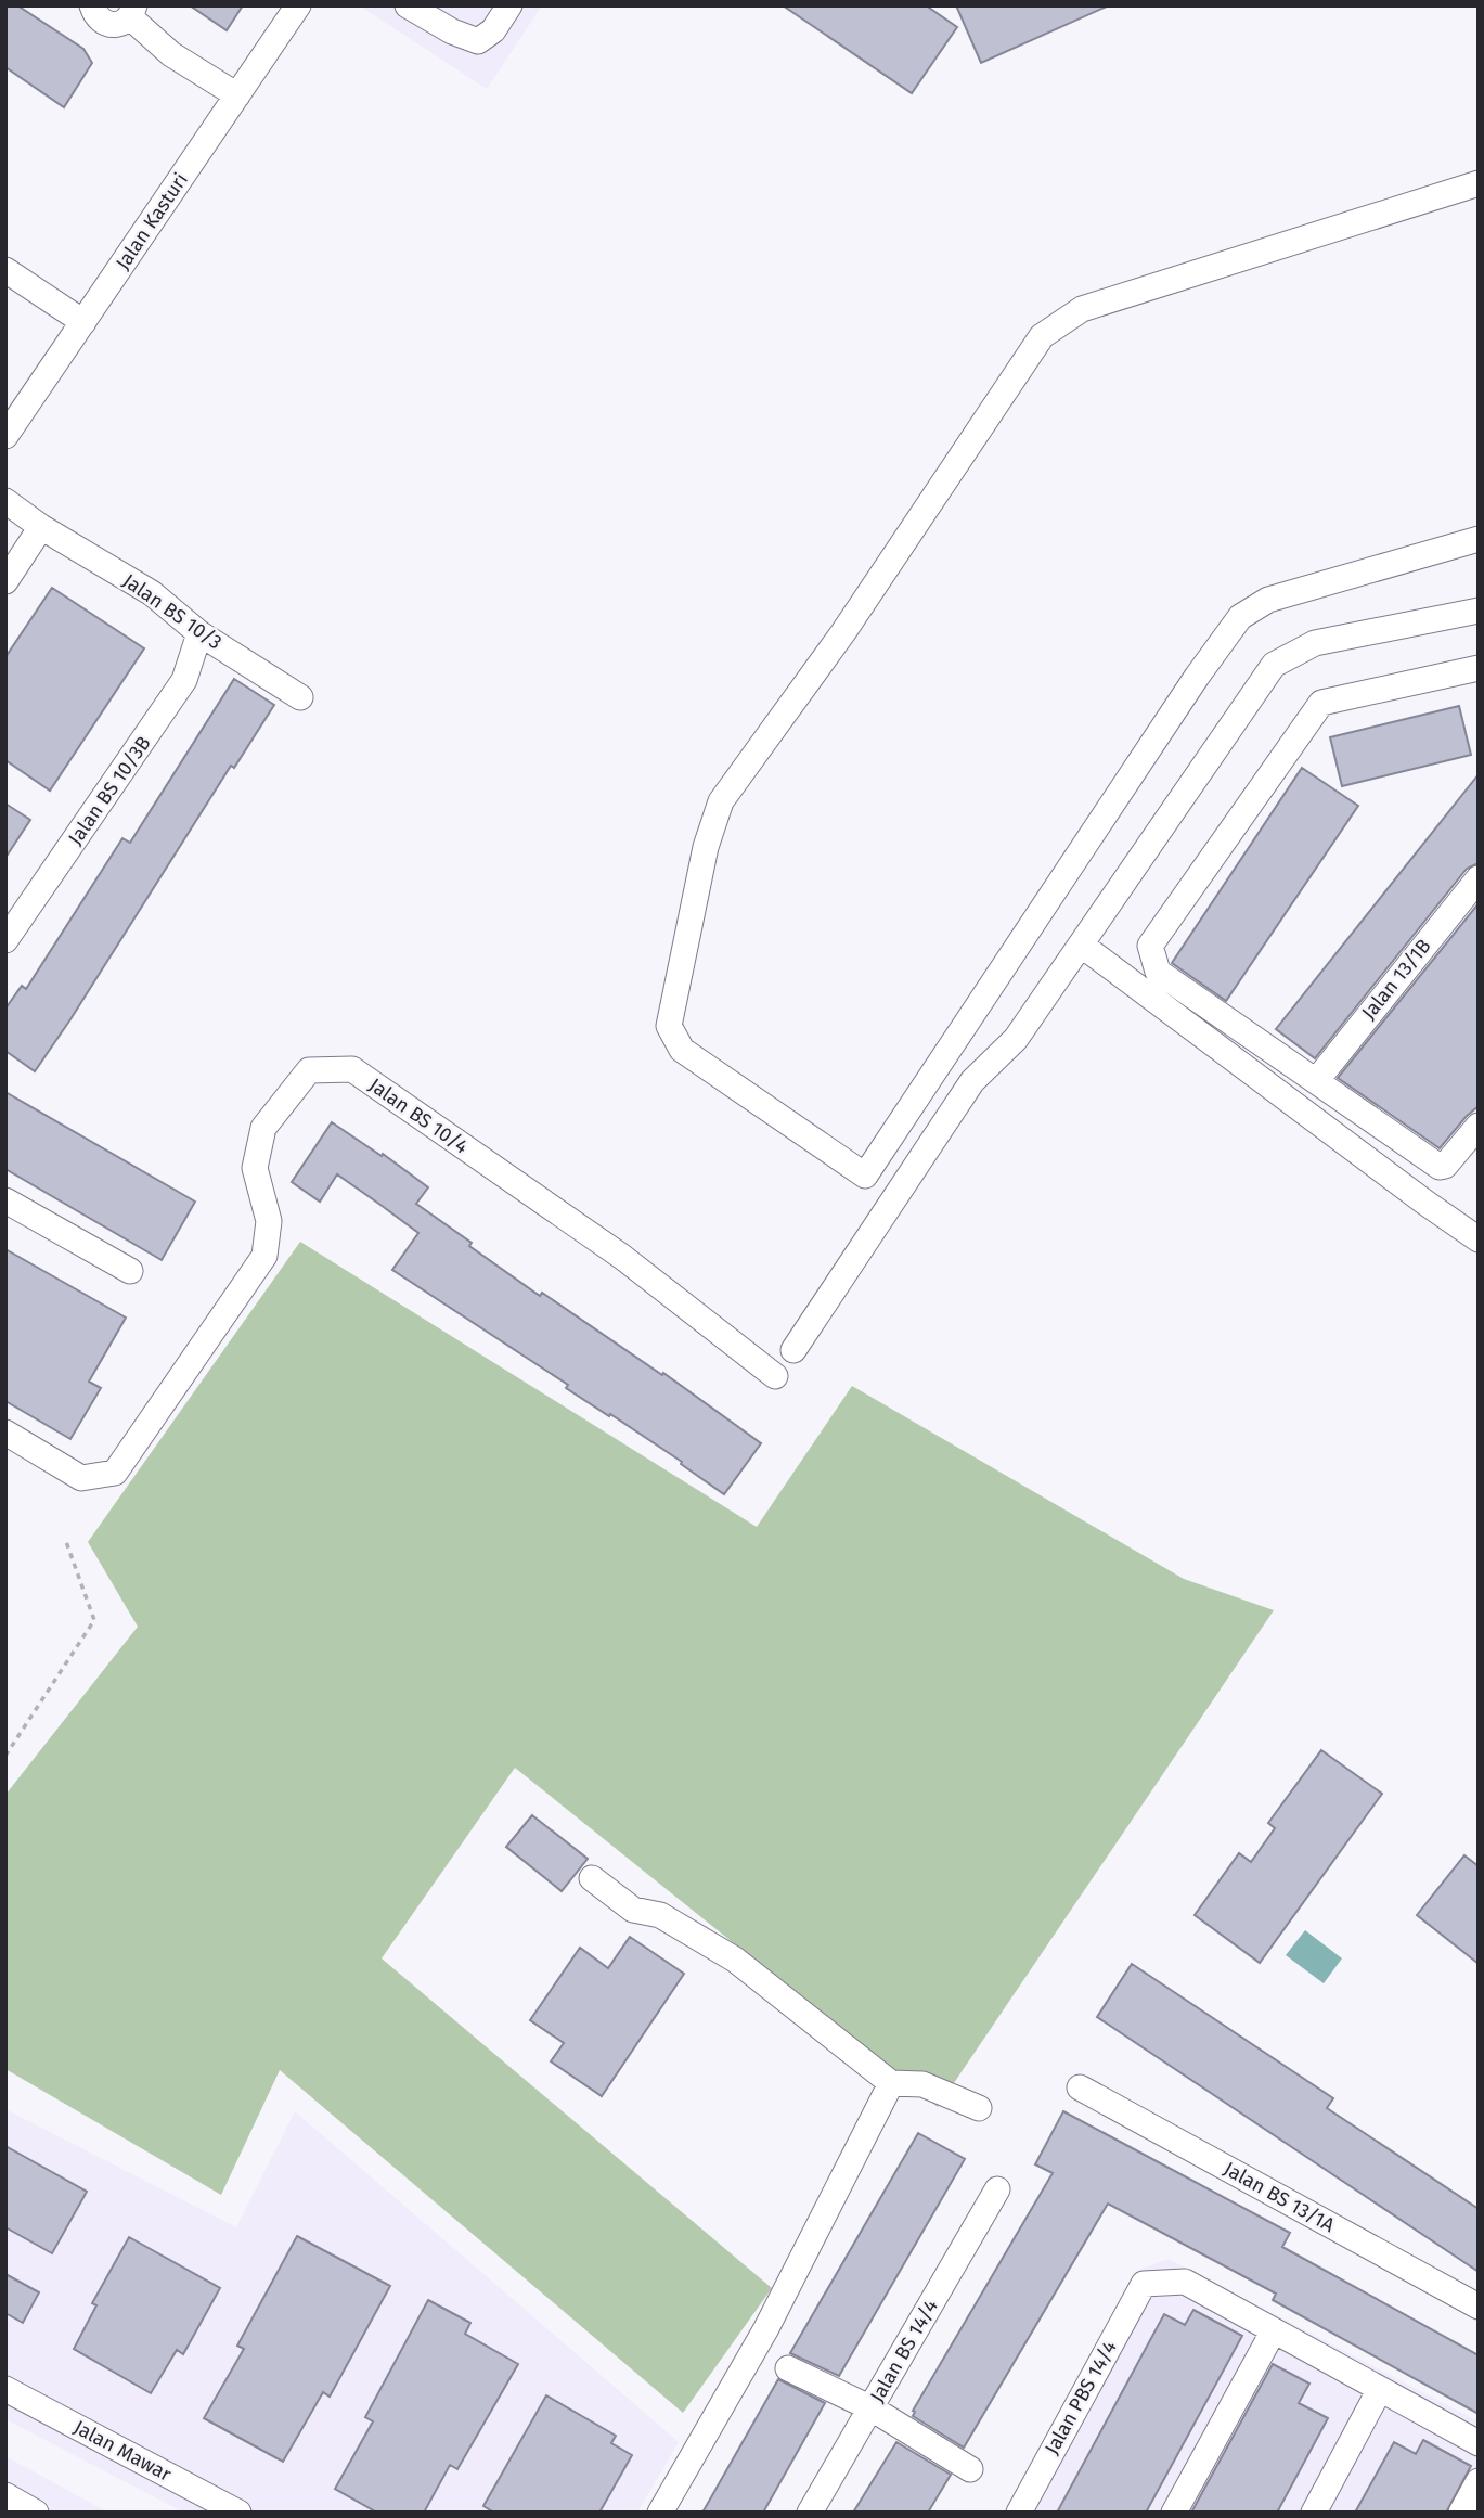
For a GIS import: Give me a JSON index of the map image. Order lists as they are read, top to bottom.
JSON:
{
  "streets": {
    "street": [
      "Jalan Kasturi",
      "Jalan BS 10/3",
      "Jalan BS 10/3B",
      "Jalan 13/1B",
      "Jalan BS 10/4",
      "Jalan BS 13/1A",
      "Jalan BS 14/4",
      "Jalan PBS 14/4",
      "Jalan Mawar"
    ]
  },
  "crossings": [
    ["Jalan BS 10/3", "Jalan BS 10/3B"]
  ]
}
